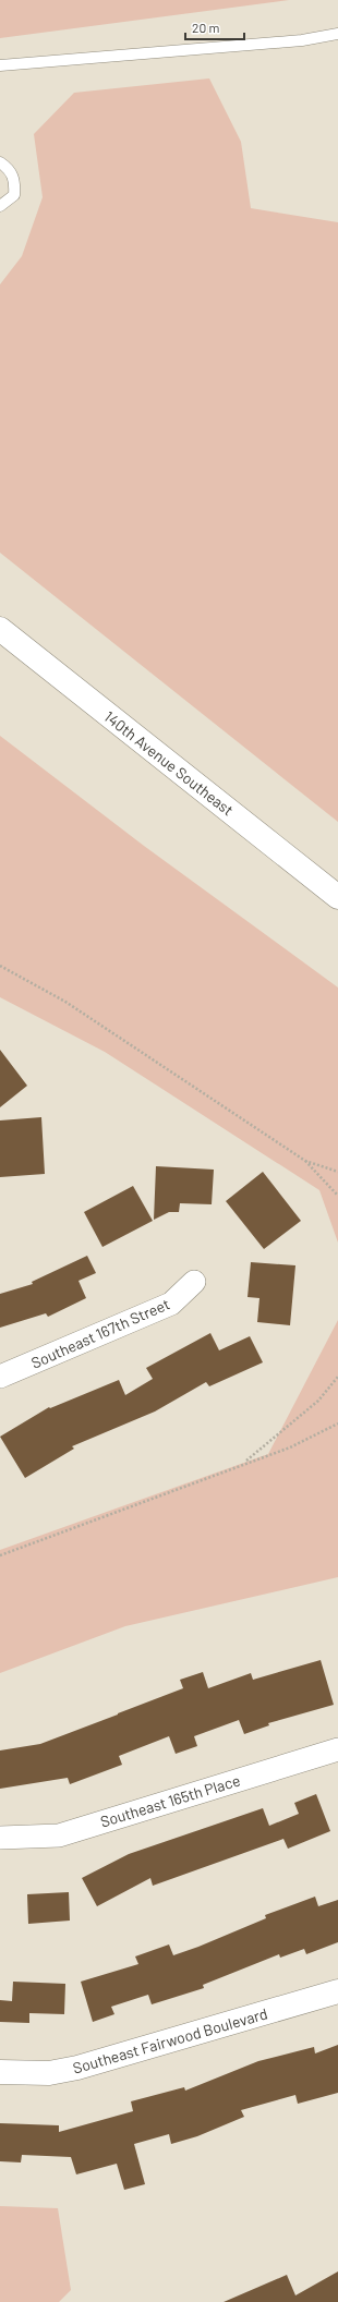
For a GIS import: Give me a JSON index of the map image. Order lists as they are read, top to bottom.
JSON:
{
  "streets": {
    "main road": ["140th Avenue Southeast", "Southeast Fairwood Boulevard"],
    "street": ["Southeast 167th Street", "Southeast 165th Place"]
  },
  "scale_bar": "20 m"
}
